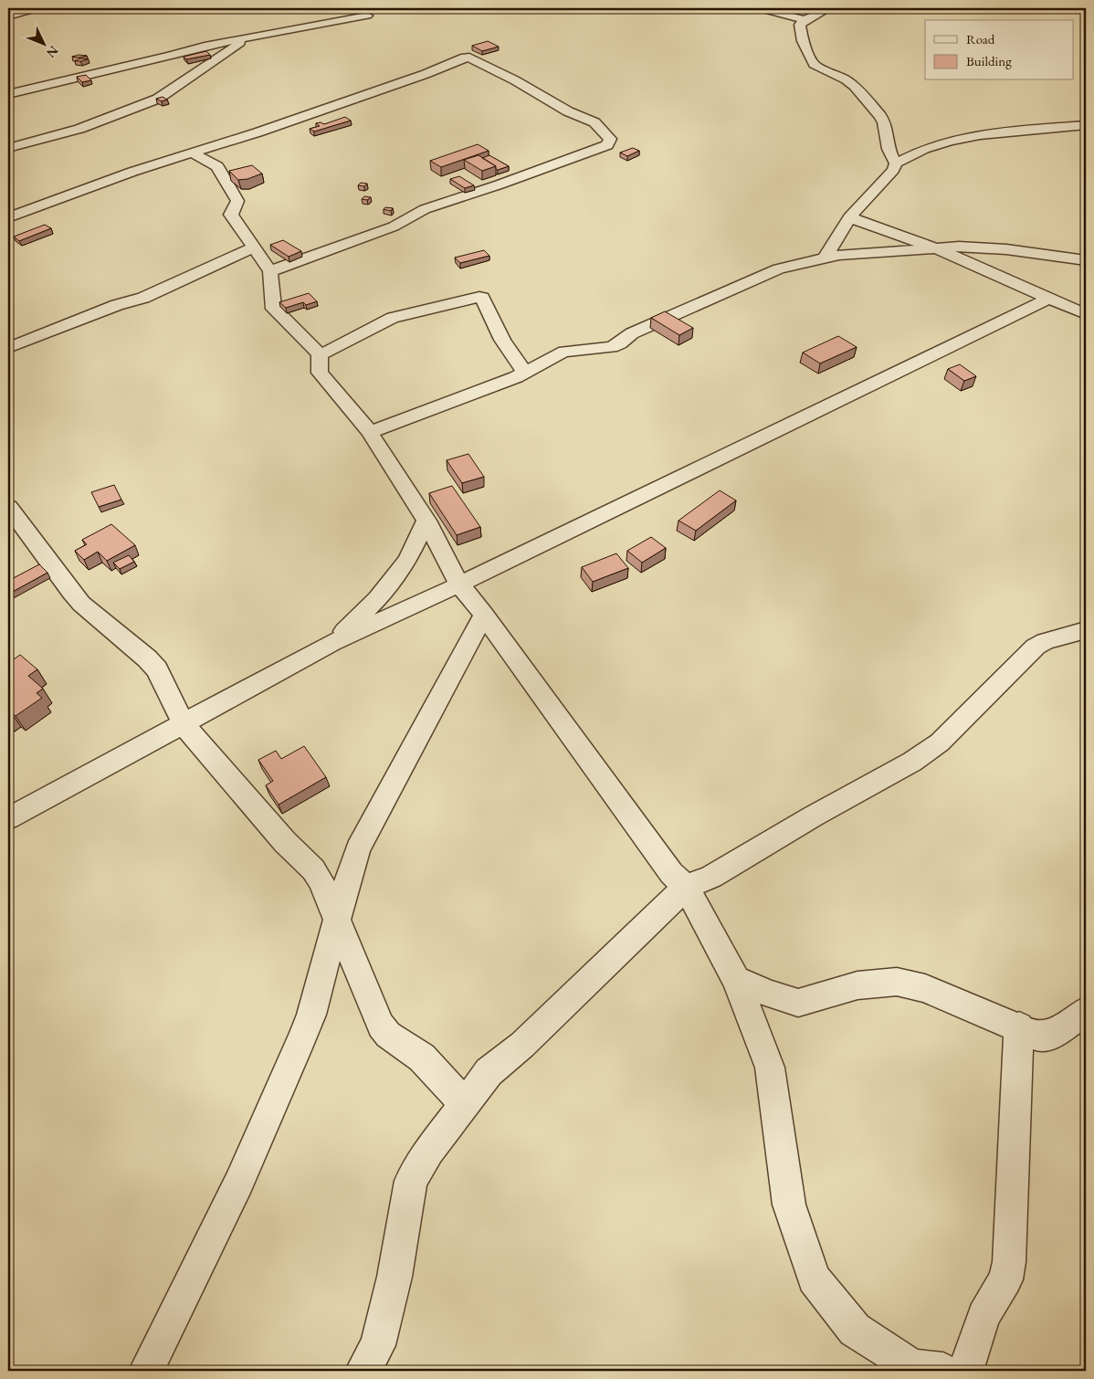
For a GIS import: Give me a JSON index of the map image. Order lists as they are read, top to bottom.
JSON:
{
  "legend": ["Road", "Building"],
  "north": "bottom right"
}
